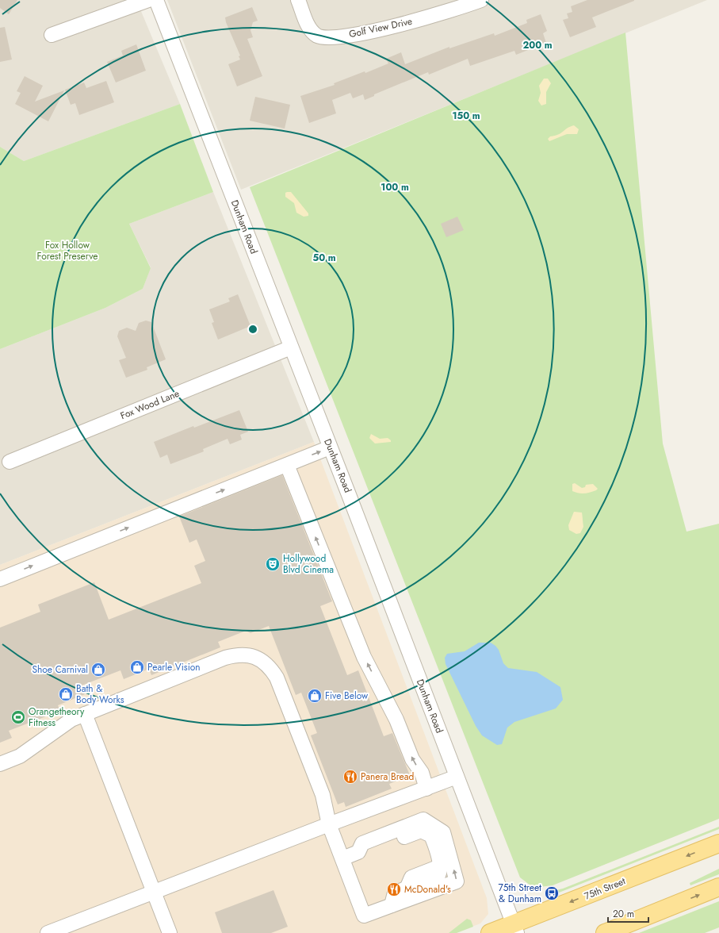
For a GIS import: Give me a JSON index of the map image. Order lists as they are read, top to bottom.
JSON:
{
  "streets": {
    "main road": ["75th Street"],
    "street": ["Golf View Drive", "Dunham Road", "Fox Wood Lane"]
  },
  "crossings": [
    ["Dunham Road", "Fox Wood Lane"],
    ["Dunham Road", "75th Street"]
  ],
  "parks": ["Fox Hollow Forest Preserve"],
  "places": {
    "theatre": ["Hollywood Blvd Cinema"],
    "shop": [
      "Pearle Vision",
      "Shoe Carnival",
      "Bath & Body Works",
      "Five Below"
    ],
    "sports": ["Orangetheory Fitness"],
    "restaurant": ["Panera Bread", "McDonald's"],
    "bus stop": ["75th Street & Dunham"]
  },
  "scale_bar": "20 m",
  "rings": [
    "200 m",
    "150 m",
    "100 m",
    "50 m"
  ]
}
